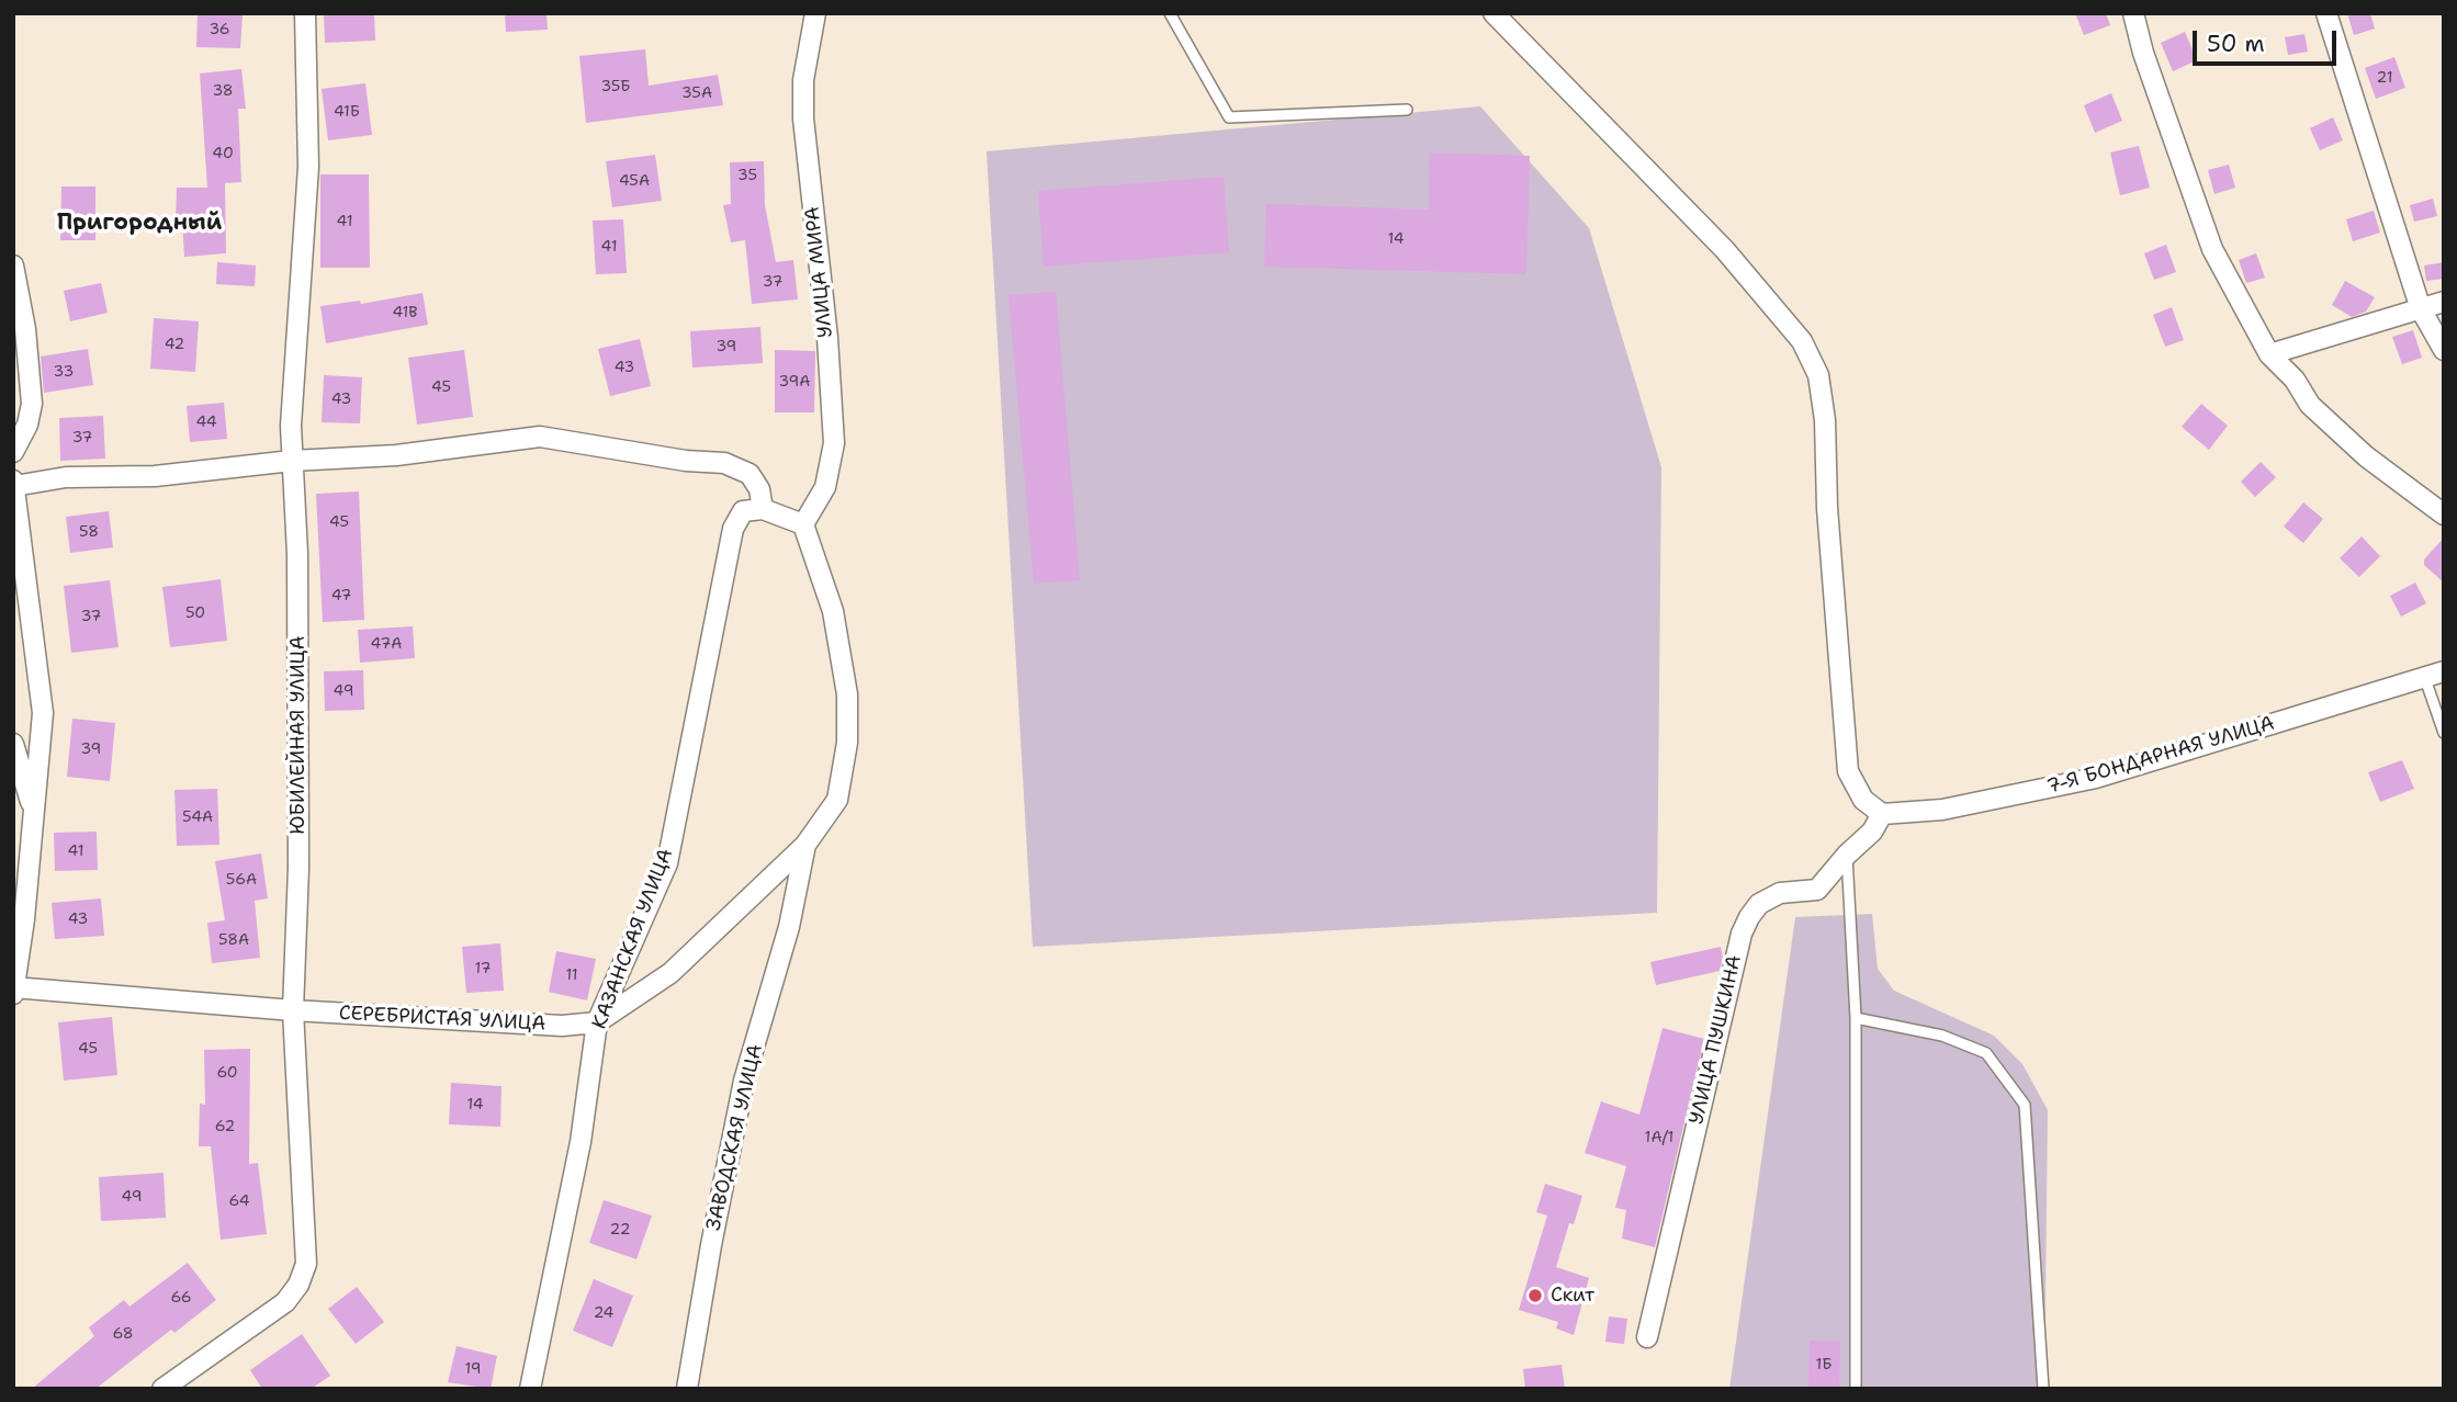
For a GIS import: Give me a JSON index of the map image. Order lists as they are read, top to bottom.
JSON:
{
  "streets": {
    "street": [
      "УЛИЦА МИРА",
      "ЮБИЛЕЙНАЯ УЛИЦА",
      "7-Я БОНДАРНАЯ УЛИЦА",
      "КАЗАНСКАЯ УЛИЦА",
      "СЕРЕБРИСТАЯ УЛИЦА",
      "УЛИЦА ПУШКИНА",
      "ЗАВОДСКАЯ УЛИЦА"
    ]
  },
  "crossings": [
    ["ЮБИЛЕЙНАЯ УЛИЦА", "СЕРЕБРИСТАЯ УЛИЦА"],
    ["7-Я БОНДАРНАЯ УЛИЦА", "УЛИЦА ПУШКИНА"],
    ["КАЗАНСКАЯ УЛИЦА", "СЕРЕБРИСТАЯ УЛИЦА"],
    ["СЕРЕБРИСТАЯ УЛИЦА", "ЗАВОДСКАЯ УЛИЦА"]
  ],
  "districts": ["Пригородный"],
  "places": ["Скит"],
  "house_numbers": [
    "36",
    "21",
    "35Б",
    "38",
    "35А",
    "41Б",
    "40",
    "35",
    "45А",
    "41",
    "14",
    "41",
    "37",
    "41В",
    "42",
    "39",
    "43",
    "33",
    "39А",
    "45",
    "43",
    "44",
    "37",
    "45",
    "58",
    "47",
    "50",
    "37",
    "47А",
    "49",
    "39",
    "54А",
    "41",
    "56А",
    "43",
    "58А",
    "17",
    "11",
    "45",
    "60",
    "14",
    "62",
    "1А/1",
    "49",
    "64",
    "22",
    "66",
    "24",
    "68",
    "1Б",
    "19"
  ],
  "scale_bar": "50 m"
}
